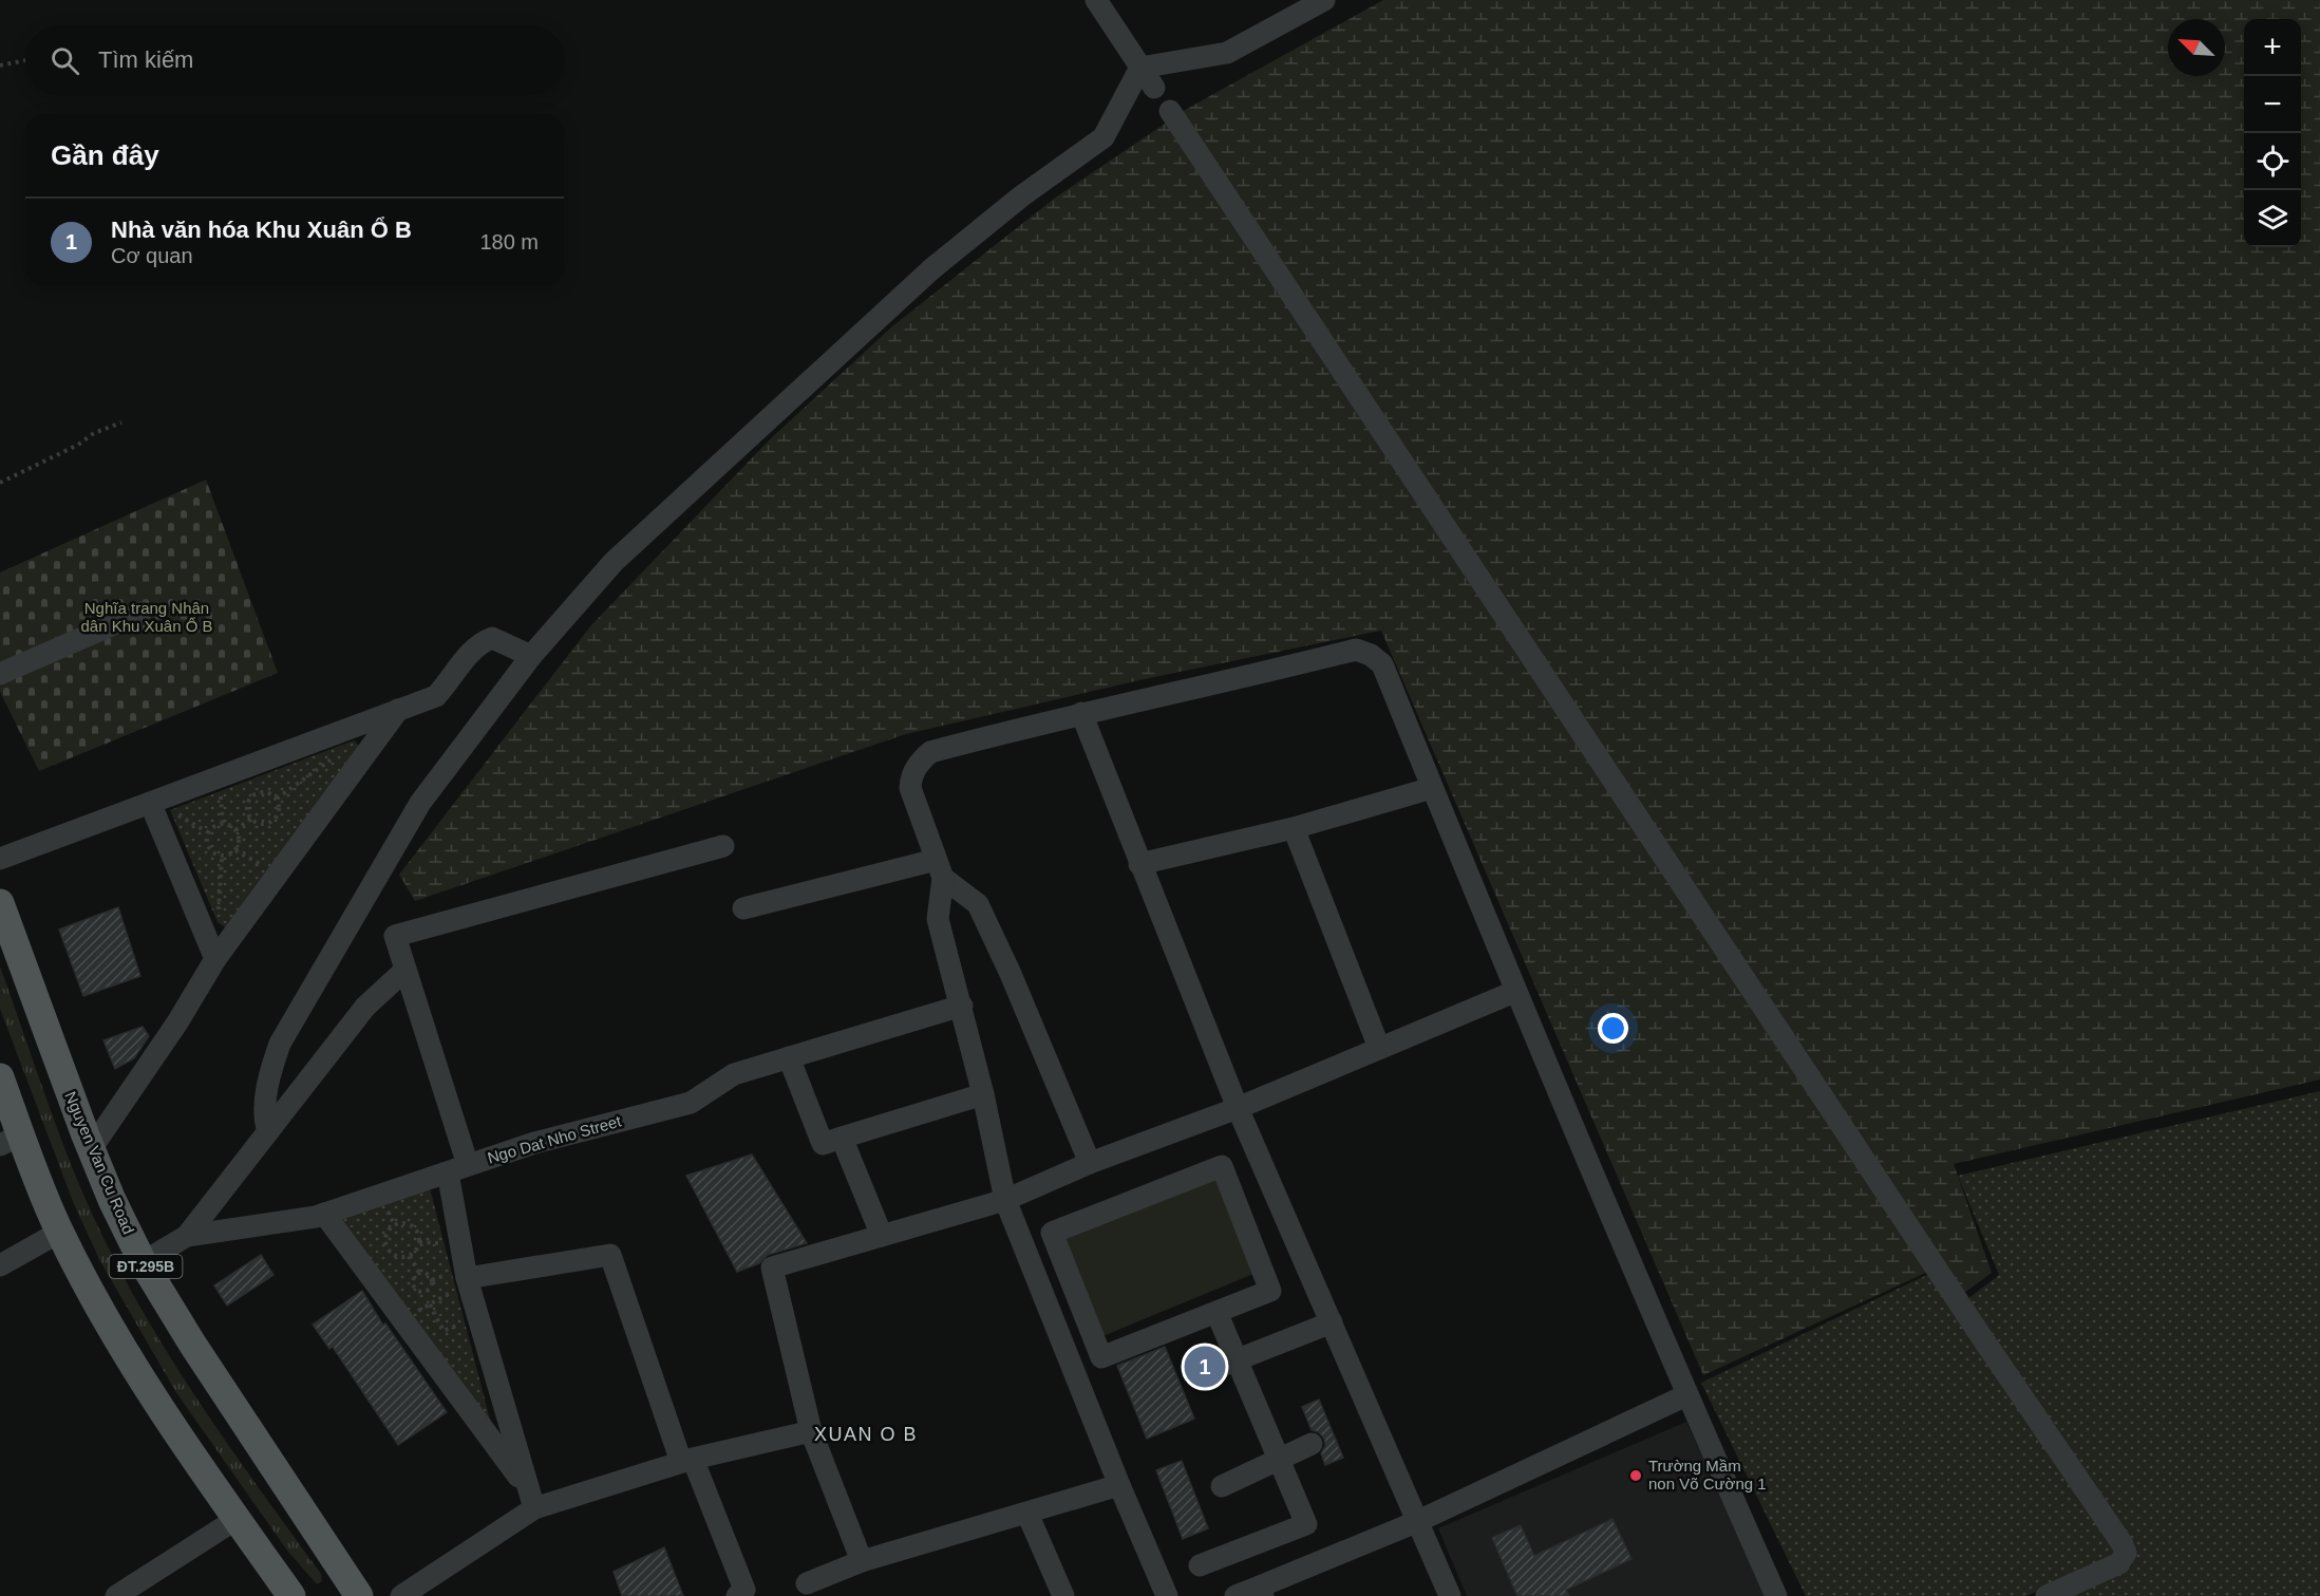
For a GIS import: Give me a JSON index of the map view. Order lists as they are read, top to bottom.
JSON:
{
  "streets": {
    "main road": ["Nguyen Van Cu Road", "ĐT.295B"],
    "street": ["Ngo Dat Nho Street"]
  },
  "crossings": [
    ["Ngo Dat Nho Street", "Nguyen Van Cu Road"]
  ],
  "districts": ["XUAN O B"],
  "parks": ["Nghĩa trang Nhân dân Khu Xuân Ổ B"],
  "places": ["Trường Mầm non Võ Cường 1"],
  "north": "top left",
  "page": {
    "map_buttons": ["+", "−"],
    "search": "Tìm kiếm",
    "heading": "Gần đây",
    "list": [
      {
        "mark": "1",
        "name": "Nhà văn hóa Khu Xuân Ổ B",
        "note": "Cơ quan",
        "value": "180 m"
      }
    ],
    "pins": "1"
  }
}
